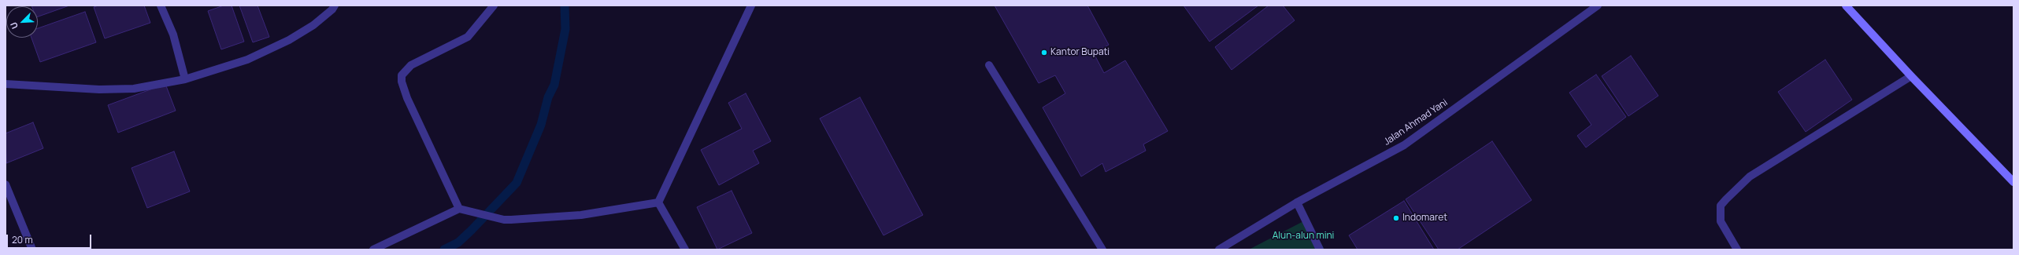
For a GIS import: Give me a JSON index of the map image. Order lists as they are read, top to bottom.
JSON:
{
  "streets": {
    "street": ["Jalan Ahmad Yani"]
  },
  "parks": ["Alun-alun mini"],
  "places": ["Kantor Bupati", "Indomaret"],
  "scale_bar": "20 m",
  "north": "bottom left"
}
